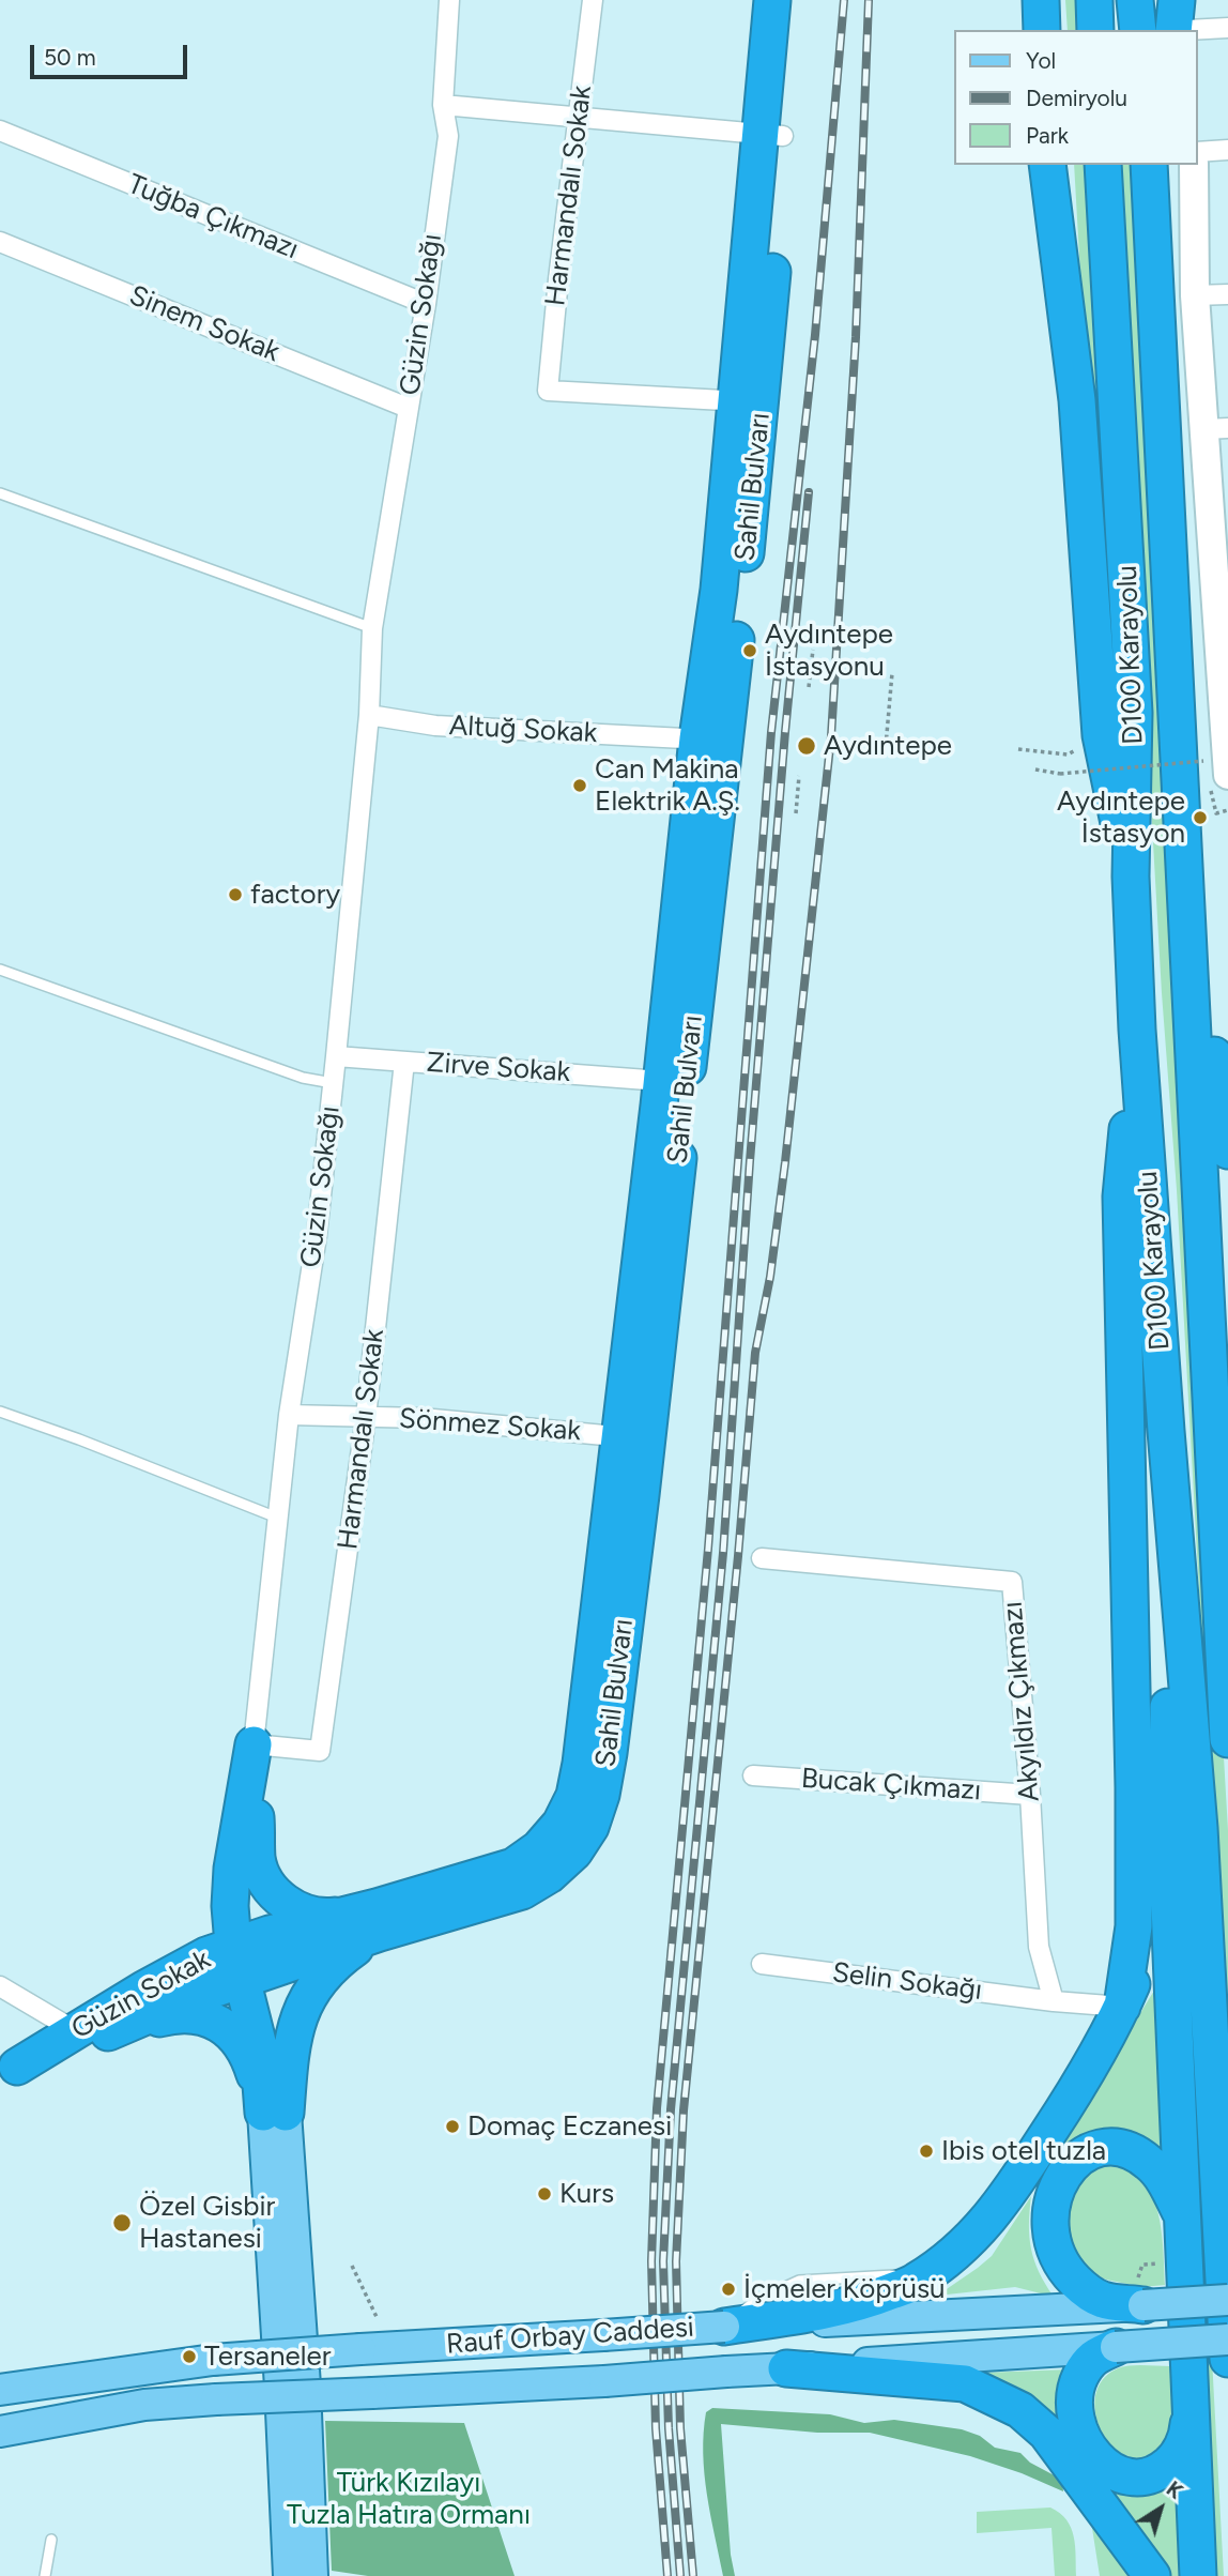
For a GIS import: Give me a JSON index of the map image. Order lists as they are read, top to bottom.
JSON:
{
  "streets": {
    "highway": ["Sahil Bulvarı", "D100 Karayolu", "Güzin Sokak"],
    "main road": ["Rauf Orbay Caddesi"],
    "street": [
      "Harmandalı Sokak",
      "Tuğba Çıkmazı",
      "Güzin Sokağı",
      "Sinem Sokak",
      "Altuğ Sokak",
      "Zirve Sokak",
      "Sönmez Sokak",
      "Akyıldız Çıkmazı",
      "Bucak Çıkmazı",
      "Selin Sokağı"
    ]
  },
  "crossings": [
    ["Harmandalı Sokak", "Güzin Sokağı"],
    ["Harmandalı Sokak", "Sahil Bulvarı"],
    ["Harmandalı Sokak", "Zirve Sokak"],
    ["Harmandalı Sokak", "Sönmez Sokak"],
    ["Tuğba Çıkmazı", "Güzin Sokağı"],
    ["Güzin Sokağı", "Sinem Sokak"],
    ["Güzin Sokağı", "Altuğ Sokak"],
    ["Güzin Sokağı", "Zirve Sokak"],
    ["Güzin Sokağı", "Sönmez Sokak"],
    ["Sahil Bulvarı", "Altuğ Sokak"],
    ["Sahil Bulvarı", "Zirve Sokak"],
    ["Sahil Bulvarı", "Sönmez Sokak"],
    ["Sahil Bulvarı", "Güzin Sokak"],
    ["Akyıldız Çıkmazı", "Bucak Çıkmazı"],
    ["Akyıldız Çıkmazı", "Selin Sokağı"]
  ],
  "parks": ["Türk Kızılayı Tuzla Hatıra Ormanı"],
  "places": [
    "Aydıntepe İstasyonu",
    "Aydıntepe",
    "Can Makina Elektrik A.Ş.",
    "Aydıntepe İstasyon",
    "factory",
    "Domaç Eczanesi",
    "Ibis otel tuzla",
    "Kurs",
    "Özel Gisbir Hastanesi",
    "İçmeler Köprüsü",
    "Tersaneler"
  ],
  "legend": ["Yol", "Demiryolu", "Park"],
  "scale_bar": "50 m",
  "north": "top right"
}
